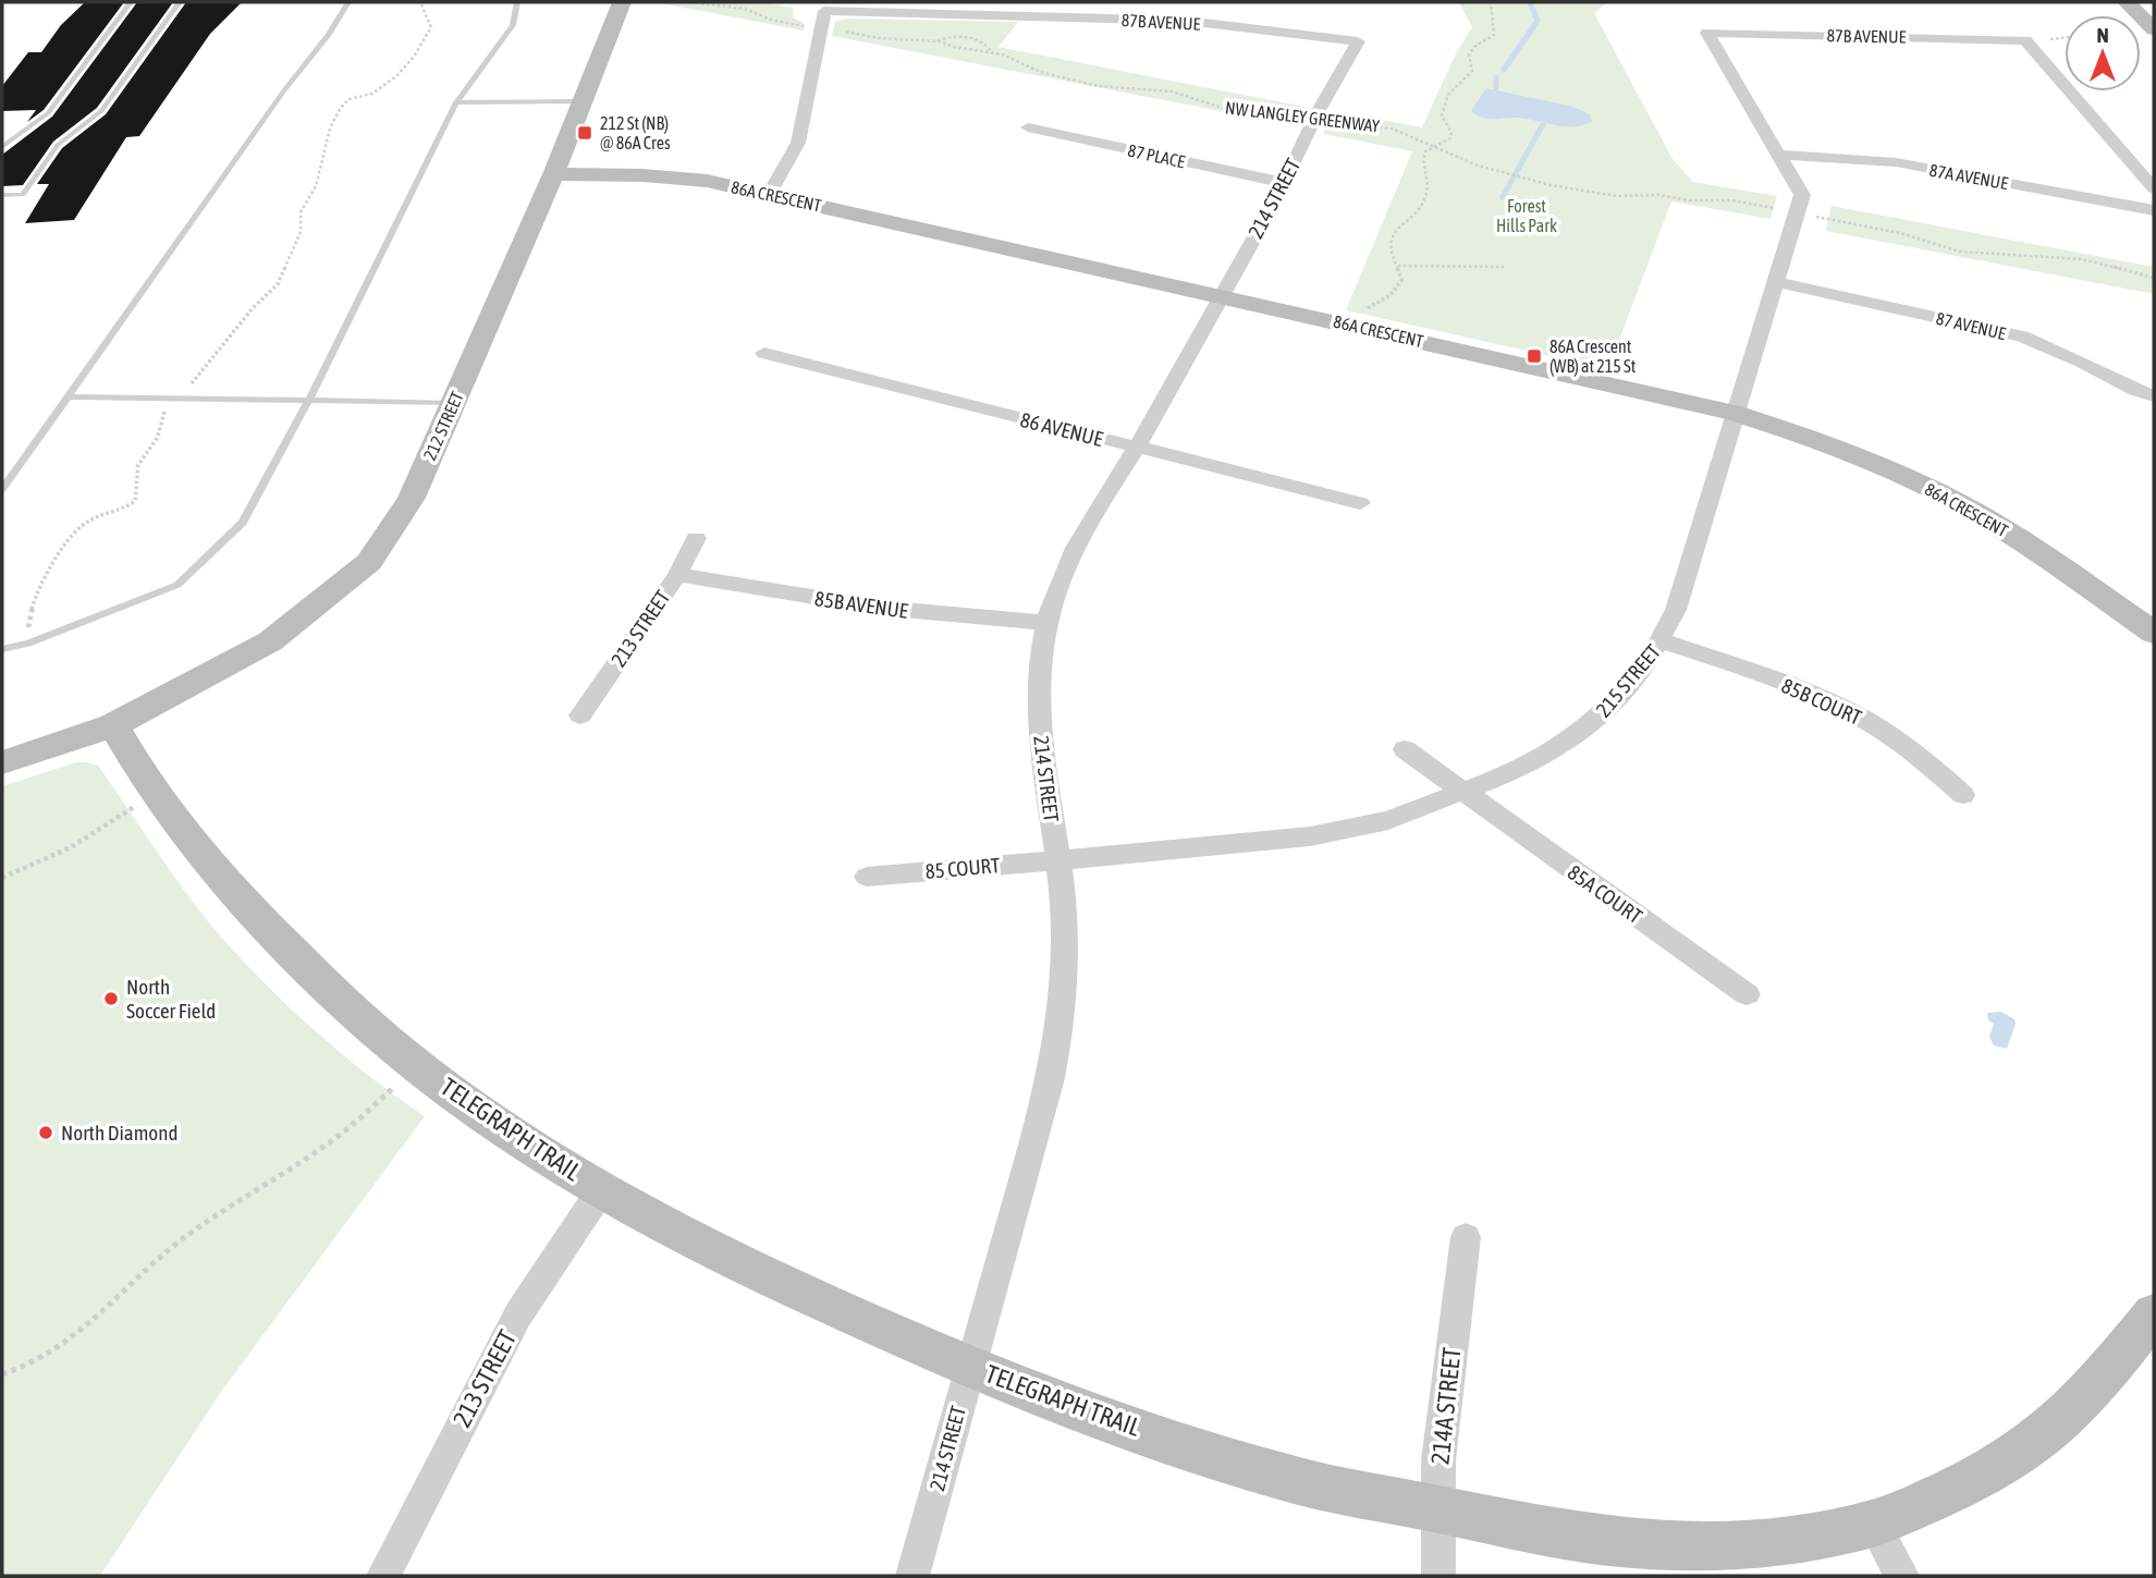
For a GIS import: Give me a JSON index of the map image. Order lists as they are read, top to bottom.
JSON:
{
  "streets": {
    "street": [
      "87B AVENUE",
      "87 PLACE",
      "87A AVENUE",
      "86A CRESCENT",
      "214 STREET",
      "87 AVENUE",
      "212 STREET",
      "86 AVENUE",
      "85B AVENUE",
      "213 STREET",
      "215 STREET",
      "85B COURT",
      "85 COURT",
      "85A COURT",
      "TELEGRAPH TRAIL",
      "214A STREET"
    ],
    "path": ["NW LANGLEY GREENWAY"]
  },
  "crossings": [
    ["87B AVENUE", "214 STREET"],
    ["87B AVENUE", "215 STREET"],
    ["NW LANGLEY GREENWAY", "214 STREET"],
    ["87 PLACE", "214 STREET"],
    ["87A AVENUE", "215 STREET"],
    ["86A CRESCENT", "214 STREET"],
    ["86A CRESCENT", "212 STREET"],
    ["86A CRESCENT", "215 STREET"],
    ["214 STREET", "86 AVENUE"],
    ["214 STREET", "85B AVENUE"],
    ["214 STREET", "215 STREET"],
    ["214 STREET", "85 COURT"],
    ["214 STREET", "TELEGRAPH TRAIL"],
    ["87 AVENUE", "215 STREET"],
    ["212 STREET", "TELEGRAPH TRAIL"],
    ["85B AVENUE", "213 STREET"],
    ["213 STREET", "TELEGRAPH TRAIL"],
    ["215 STREET", "85B COURT"],
    ["215 STREET", "85 COURT"],
    ["215 STREET", "85A COURT"],
    ["TELEGRAPH TRAIL", "214A STREET"]
  ],
  "parks": ["Forest Hills Park"],
  "places": {
    "transit": ["212 St (NB) @ 86A Cres", "86A Crescent (WB) at 215 St"],
    "other": ["North Soccer Field", "North Diamond"]
  },
  "north": "top"
}
